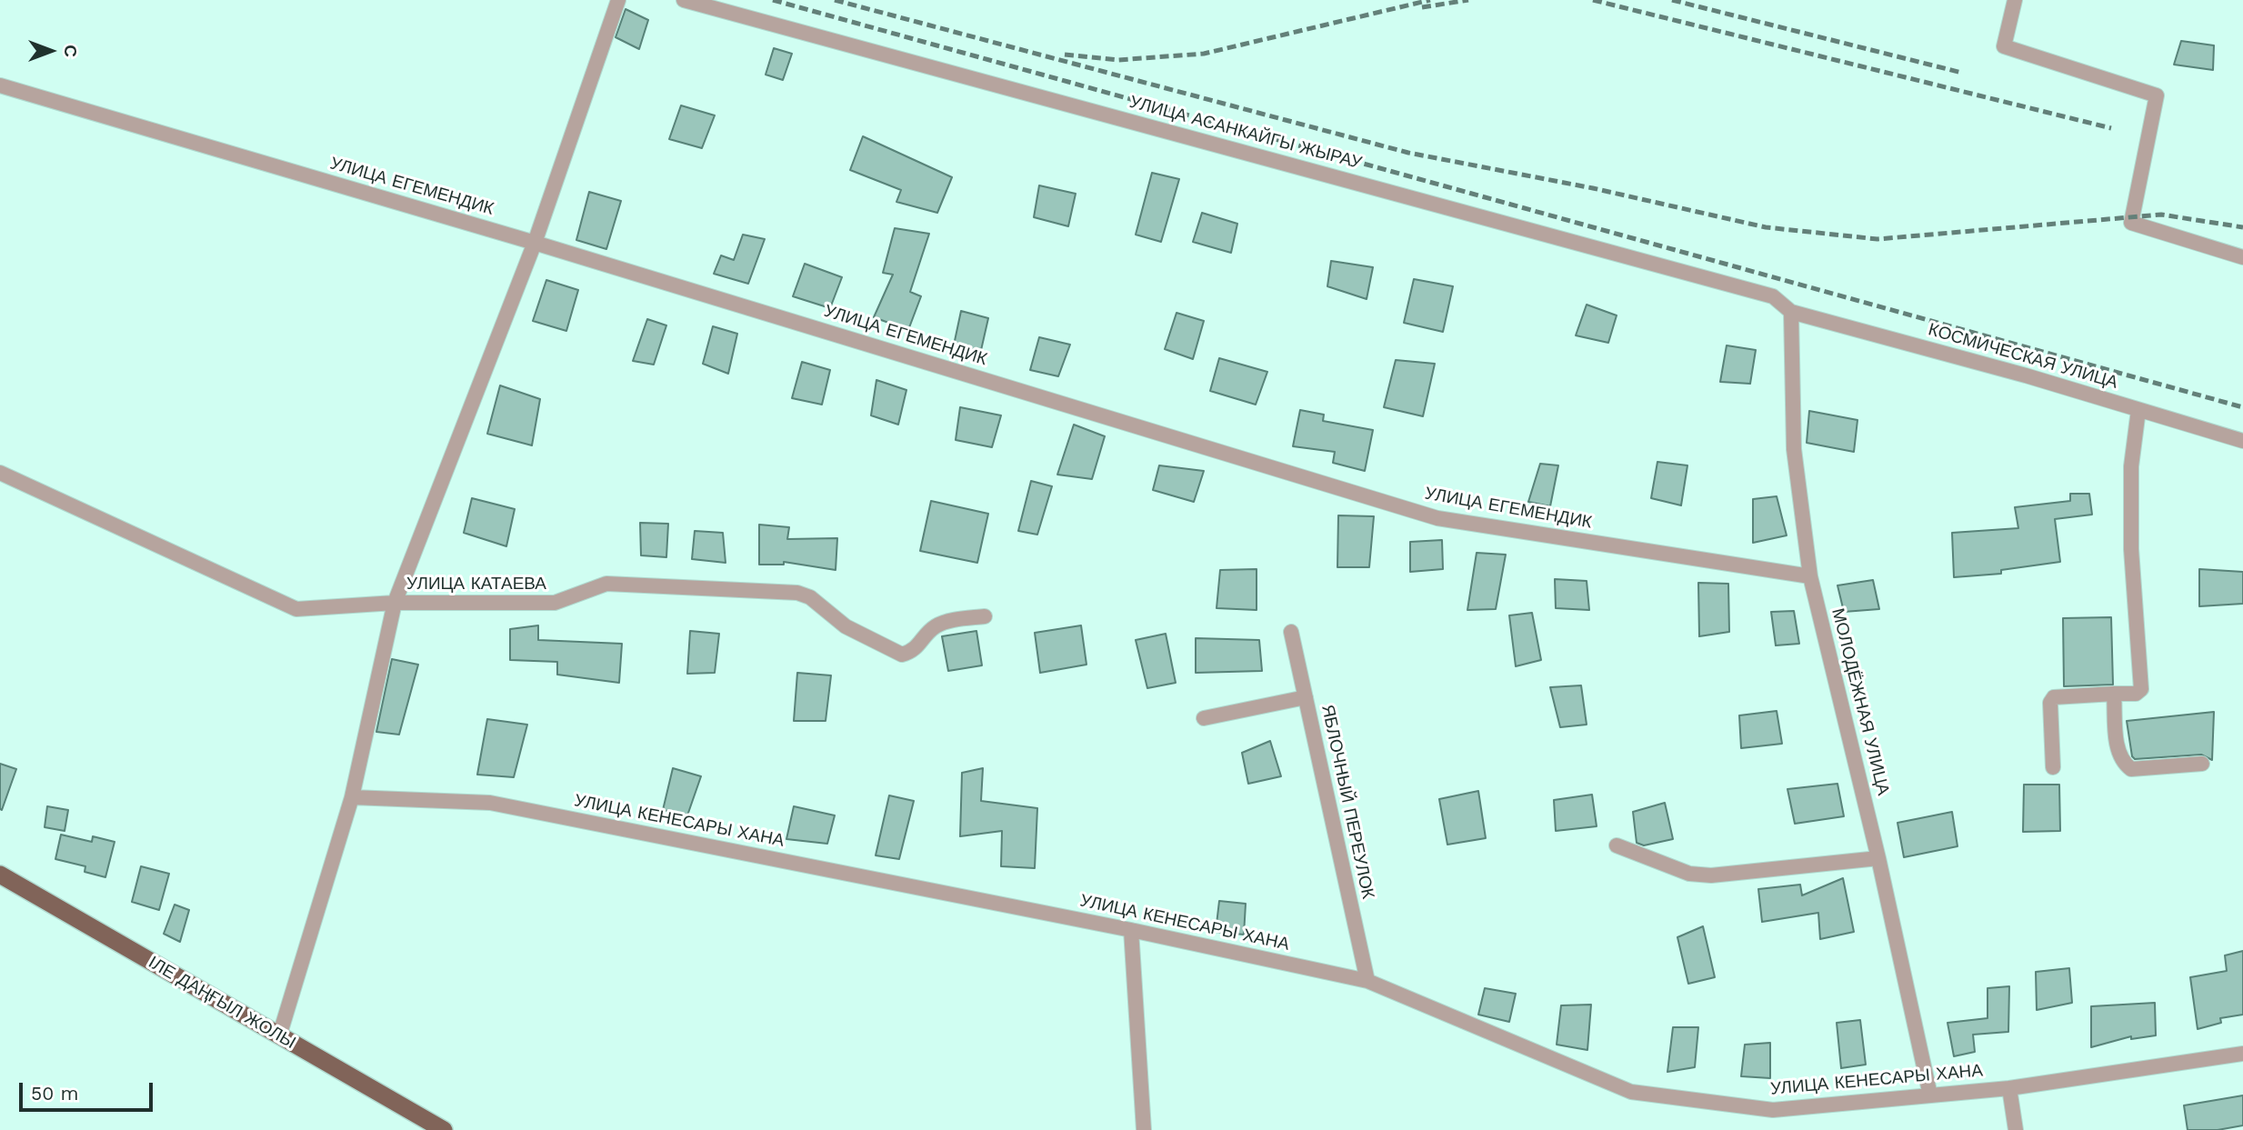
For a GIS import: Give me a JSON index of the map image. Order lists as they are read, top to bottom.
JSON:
{
  "streets": {
    "main road": ["ІЛЕ ДАҢҒЫЛ ЖОЛЫ"],
    "street": [
      "УЛИЦА АСАНКАЙГЫ ЖЫРАУ",
      "УЛИЦА ЕГЕМЕНДИК",
      "КОСМИЧЕСКАЯ УЛИЦА",
      "УЛИЦА КАТАЕВА",
      "МОЛОДЁЖНАЯ УЛИЦА",
      "ЯБЛОЧНЫЙ ПЕРЕУЛОК",
      "УЛИЦА КЕНЕСАРЫ ХАНА"
    ]
  },
  "crossings": [
    ["УЛИЦА АСАНКАЙГЫ ЖЫРАУ", "КОСМИЧЕСКАЯ УЛИЦА"],
    ["УЛИЦА АСАНКАЙГЫ ЖЫРАУ", "МОЛОДЁЖНАЯ УЛИЦА"],
    ["УЛИЦА ЕГЕМЕНДИК", "МОЛОДЁЖНАЯ УЛИЦА"],
    ["КОСМИЧЕСКАЯ УЛИЦА", "МОЛОДЁЖНАЯ УЛИЦА"],
    ["МОЛОДЁЖНАЯ УЛИЦА", "УЛИЦА КЕНЕСАРЫ ХАНА"],
    ["ЯБЛОЧНЫЙ ПЕРЕУЛОК", "УЛИЦА КЕНЕСАРЫ ХАНА"]
  ],
  "scale_bar": "50 m",
  "north": "right"
}
